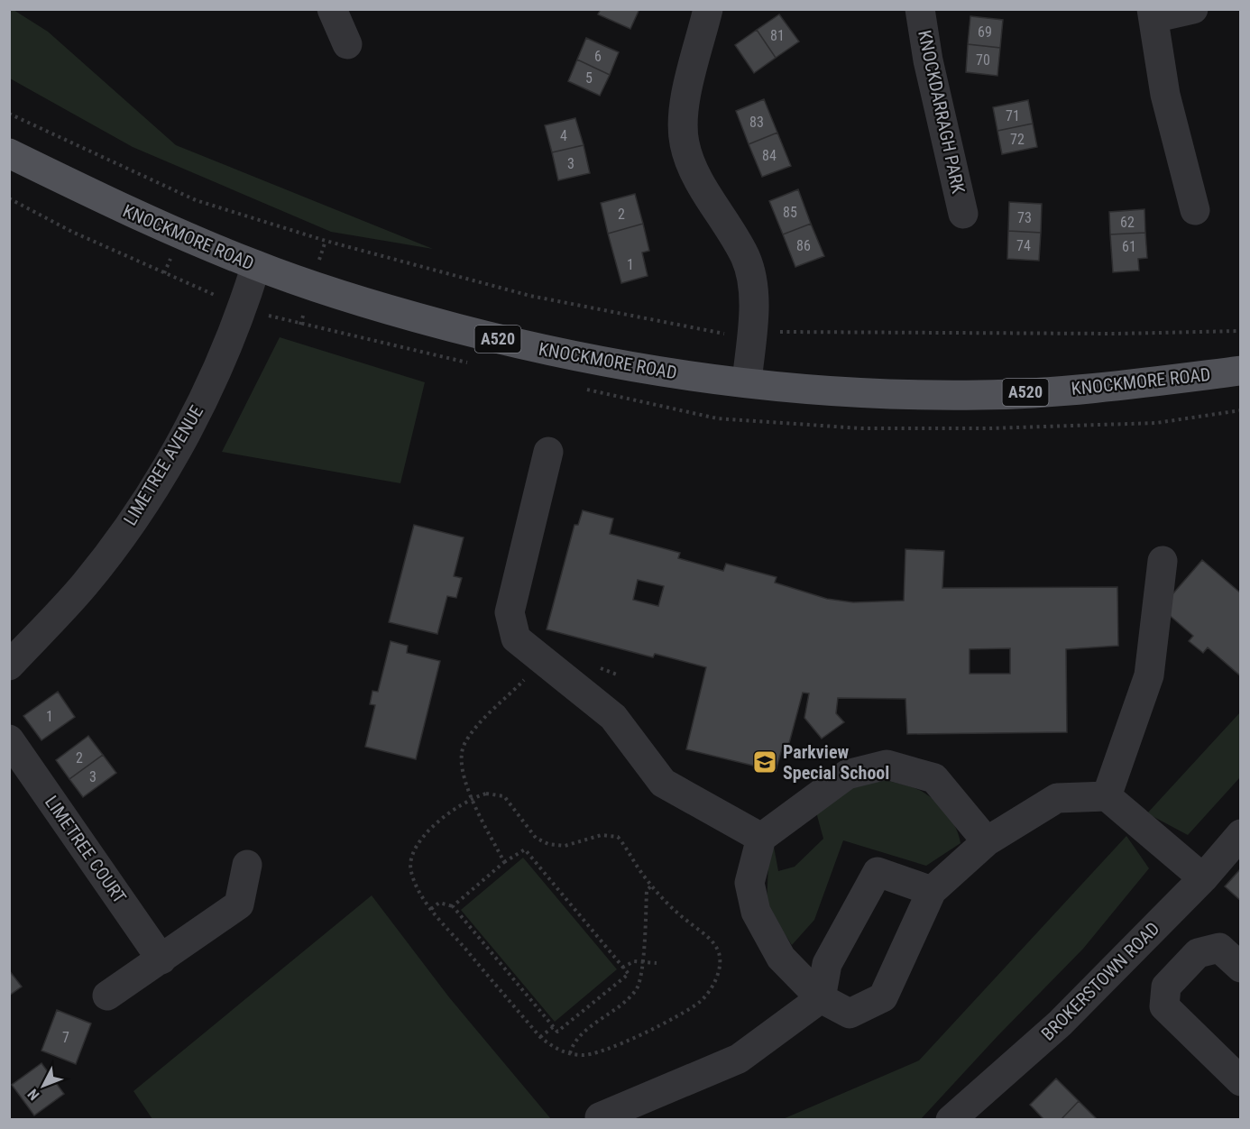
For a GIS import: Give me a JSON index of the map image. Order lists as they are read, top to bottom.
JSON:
{
  "streets": {
    "main road": ["KNOCKMORE ROAD", "A520"],
    "street": [
      "KNOCKDARRAGH PARK",
      "LIMETREE AVENUE",
      "LIMETREE COURT",
      "BROKERSTOWN ROAD"
    ]
  },
  "crossings": [
    ["KNOCKMORE ROAD", "LIMETREE AVENUE"]
  ],
  "places": {
    "school or university": ["Parkview Special School"]
  },
  "house_numbers": [
    "69",
    "81",
    "6",
    "70",
    "5",
    "71",
    "83",
    "4",
    "72",
    "84",
    "3",
    "85",
    "2",
    "73",
    "62",
    "86",
    "74",
    "61",
    "1",
    "1",
    "2",
    "3",
    "7"
  ],
  "north": "bottom left"
}
